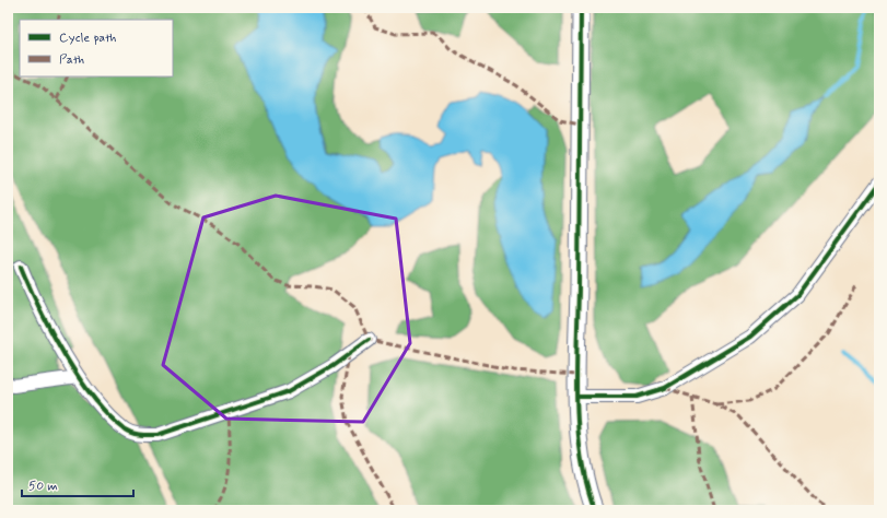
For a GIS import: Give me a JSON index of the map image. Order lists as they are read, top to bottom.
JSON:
{
  "legend": ["Cycle path", "Path"],
  "scale_bar": "50 m"
}
